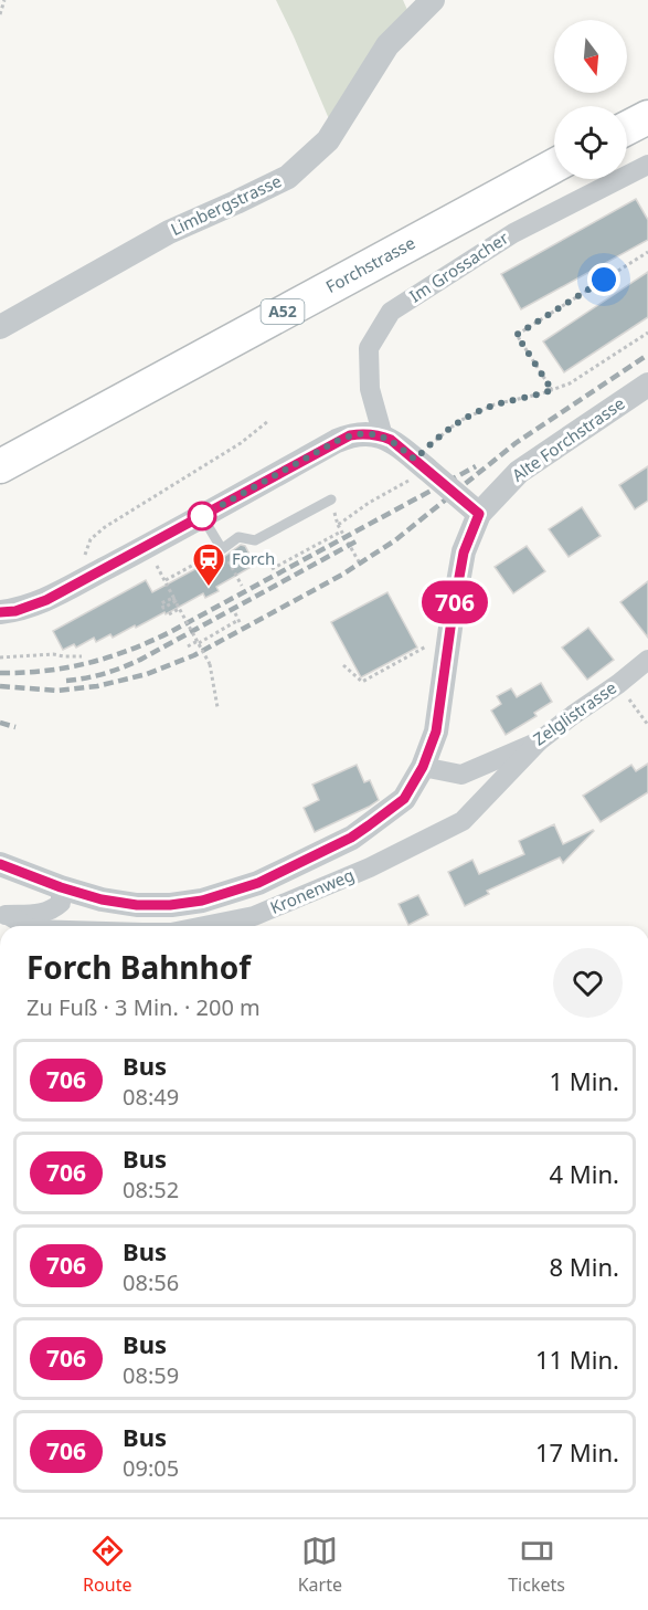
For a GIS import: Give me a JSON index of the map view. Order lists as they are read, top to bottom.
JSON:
{
  "streets": {
    "highway": ["Forchstrasse", "A52"],
    "street": [
      "Limbergstrasse",
      "Im Grossacher",
      "Alte Forchstrasse",
      "Zelglistrasse",
      "Kronenweg"
    ]
  },
  "crossings": [
    ["Alte Forchstrasse", "Zelglistrasse"],
    ["Alte Forchstrasse", "Kronenweg"],
    ["Zelglistrasse", "Kronenweg"]
  ],
  "places": {
    "station": ["Forch"]
  },
  "lines": ["bus line 706"],
  "north": "bottom",
  "page": {
    "on_map": "706",
    "heading": ["Forch Bahnhof", "Zu Fuß · 3 Min. · 200 m"],
    "list": [
      {
        "mark": "706",
        "name": "Bus",
        "note": "08:49",
        "value": "1 Min."
      },
      {
        "mark": "706",
        "name": "Bus",
        "note": "08:52",
        "value": "4 Min."
      },
      {
        "mark": "706",
        "name": "Bus",
        "note": "08:56",
        "value": "8 Min."
      },
      {
        "mark": "706",
        "name": "Bus",
        "note": "08:59",
        "value": "11 Min."
      },
      {
        "mark": "706",
        "name": "Bus",
        "note": "09:05",
        "value": "17 Min."
      }
    ],
    "tabs": ["Route", "Karte", "Tickets"]
  }
}
